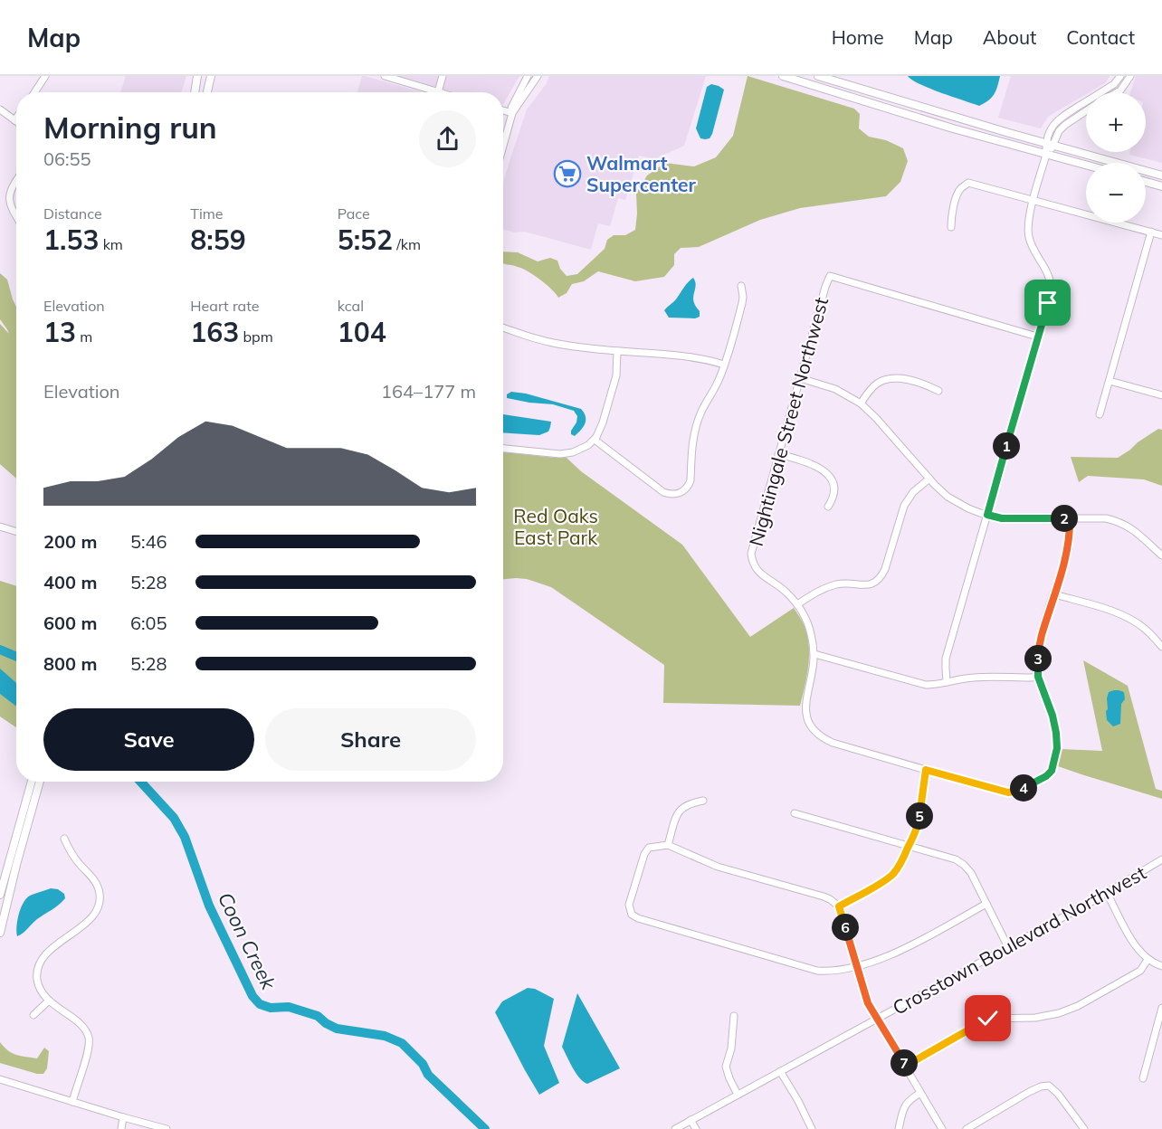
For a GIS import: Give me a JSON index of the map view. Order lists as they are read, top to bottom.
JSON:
{
  "streets": {
    "street": ["Nightingale Street Northwest", "Crosstown Boulevard Northwest"]
  },
  "water": ["Coon Creek"],
  "parks": ["Red Oaks East Park"],
  "places": {
    "supermarket": ["Walmart Supercenter"]
  },
  "page": {
    "header": "Map",
    "nav": [
      "Home",
      "Map",
      "About",
      "Contact"
    ],
    "map_buttons": ["+", "−"],
    "heading": ["Morning run", "06:55"],
    "stats": [
      ["Distance", "1.53 km"],
      ["Time", "8:59"],
      ["Pace", "5:52 /km"],
      ["Elevation", "13 m"],
      ["Heart rate", "163 bpm"],
      ["kcal", "104"]
    ],
    "chart": ["Elevation", "164–177 m"],
    "pins": [
      "1",
      "2",
      "3",
      "4",
      "5",
      "6",
      "7"
    ],
    "list": [
      {
        "name": "200 m",
        "note": "5:46"
      },
      {
        "name": "400 m",
        "note": "5:28"
      },
      {
        "name": "600 m",
        "note": "6:05"
      },
      {
        "name": "800 m",
        "note": "5:28"
      }
    ],
    "buttons": ["Save", "Share"]
  }
}
